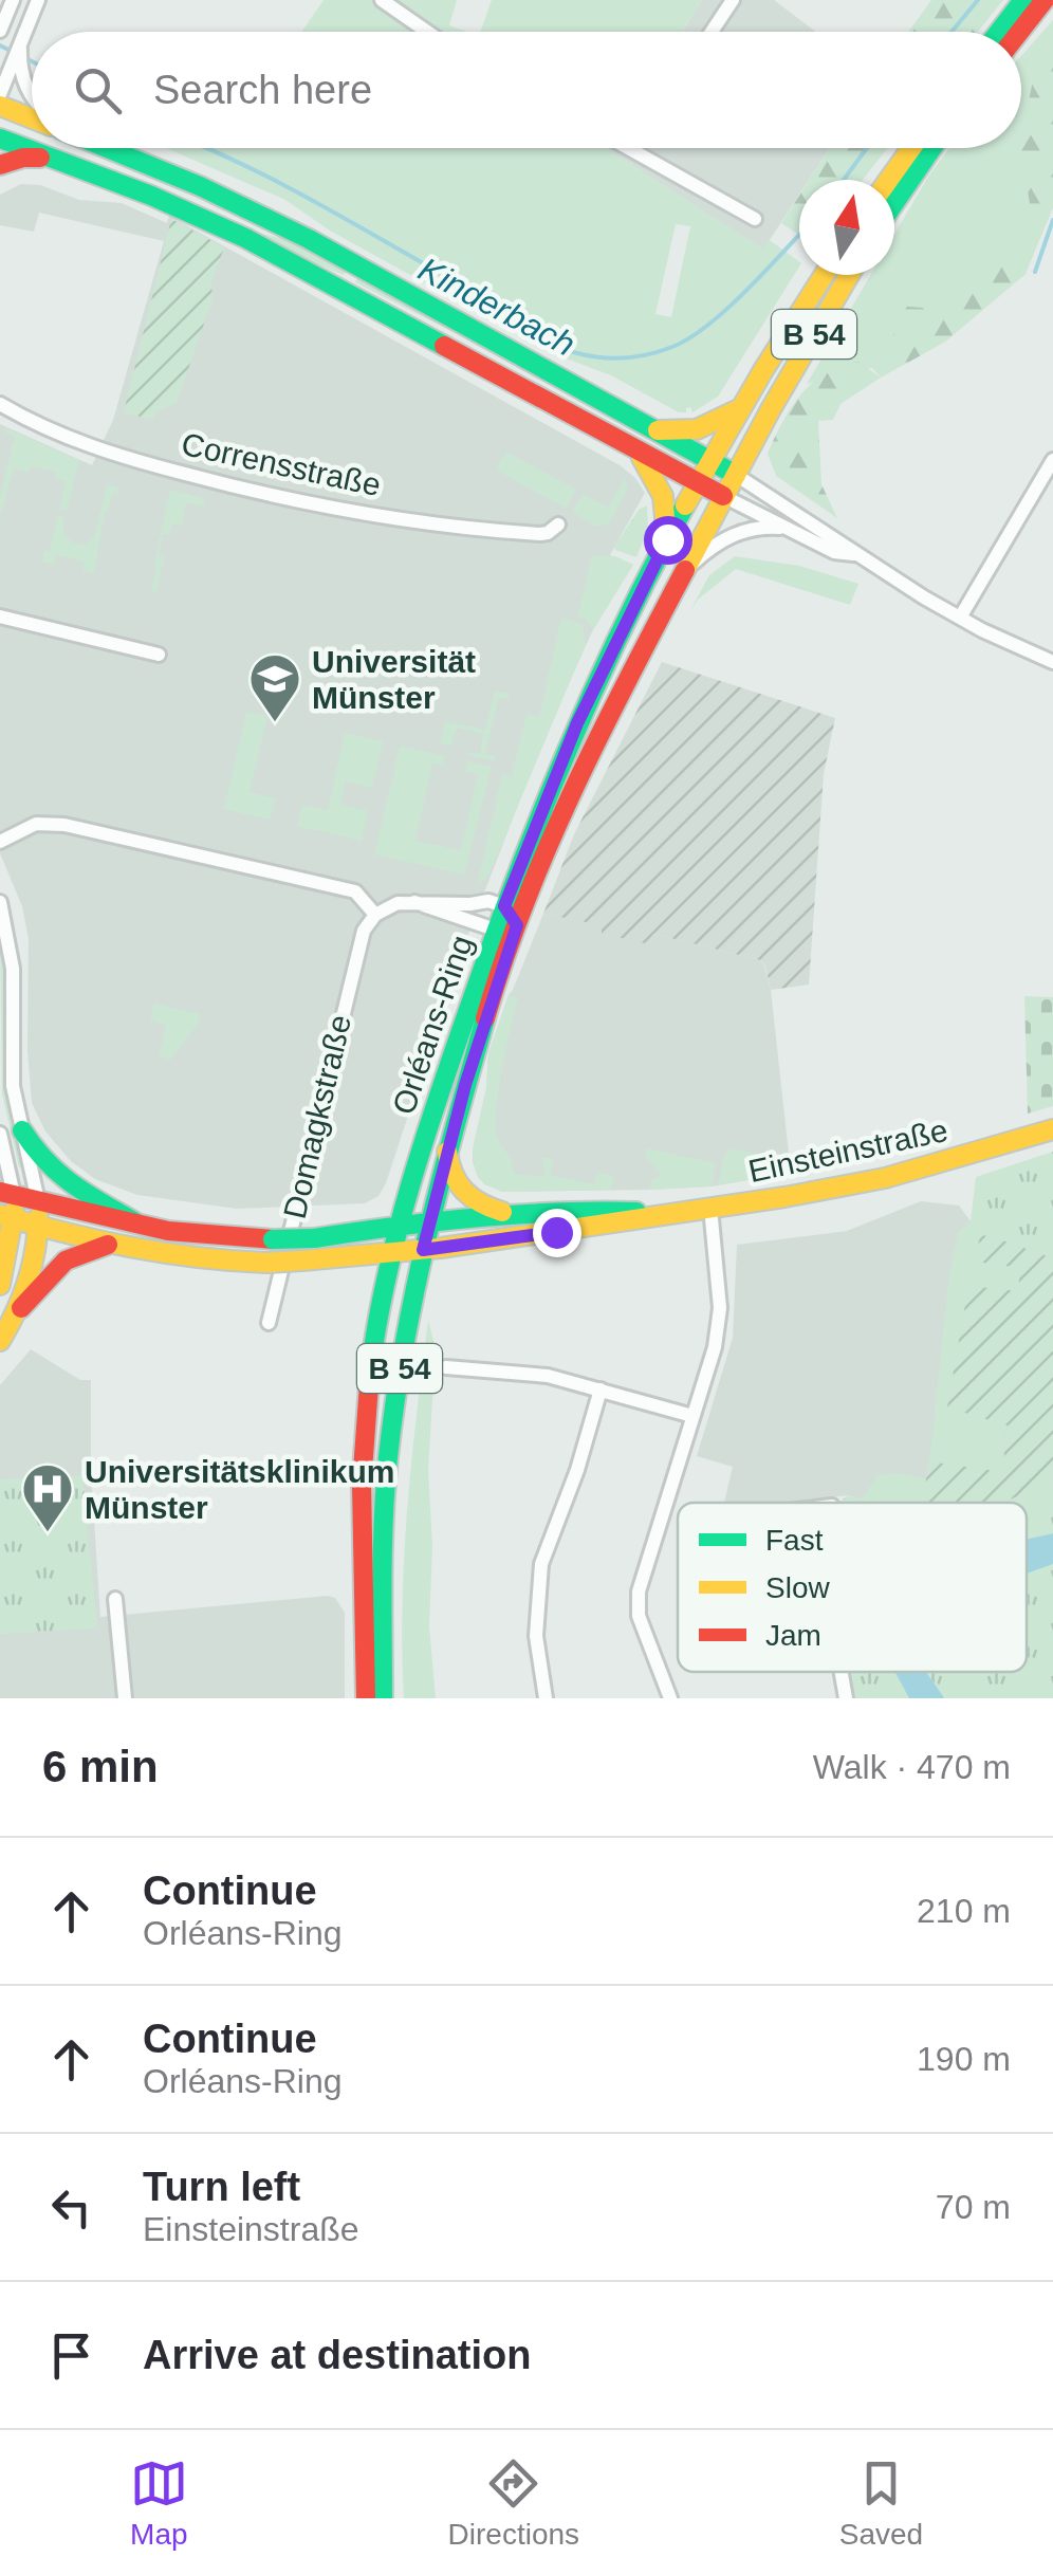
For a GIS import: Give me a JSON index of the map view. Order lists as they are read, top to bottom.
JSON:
{
  "streets": {
    "main road": ["B 54", "Orléans-Ring", "Einsteinstraße"],
    "street": ["Corrensstraße", "Domagkstraße"]
  },
  "crossings": [
    ["B 54", "Orléans-Ring"],
    ["B 54", "Einsteinstraße"],
    ["Orléans-Ring", "Einsteinstraße"]
  ],
  "water": ["Kinderbach"],
  "places": {
    "school or university": ["Universität Münster"],
    "hospital": ["Universitätsklinikum Münster"]
  },
  "legend": ["Fast", "Slow", "Jam"],
  "north": "top",
  "page": {
    "search": "Search here",
    "heading": ["6 min", "Walk · 470 m"],
    "list": [
      ["Continue", "Orléans-Ring", "210 m"],
      ["Continue", "Orléans-Ring", "190 m"],
      ["Turn left", "Einsteinstraße", "70 m"],
      "Arrive at destination"
    ],
    "nav": ["Map", "Directions", "Saved"]
  }
}
